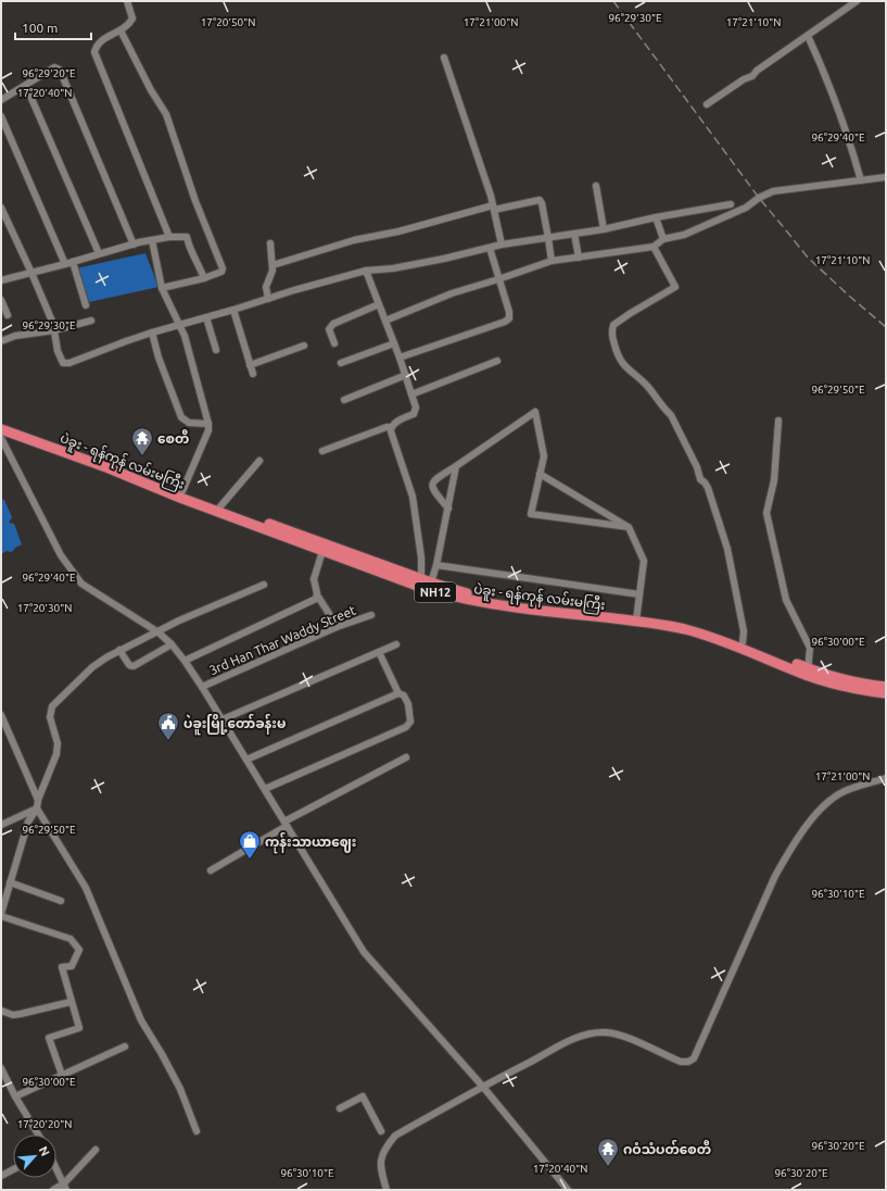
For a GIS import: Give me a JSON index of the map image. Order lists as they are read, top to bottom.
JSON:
{
  "streets": {
    "highway": ["ပဲခူး - ရန်ကုန် လမ်းမကြီး", "NH12"],
    "street": ["3rd Han Thar Waddy Street"]
  },
  "places": {
    "temple": ["စေတီ", "ဂဝံသံပတ်စေတီ"],
    "public building": ["ပဲခူးမြို့တော်ခန်းမ"],
    "shop": ["ကုန်းသာယာဈေး"]
  },
  "scale_bar": "100 m",
  "north": "top right",
  "coordinates": [
    "96°29'30\"E",
    "17°20'50\"N",
    "17°21'00\"N",
    "17°21'10\"N",
    "96°29'20\"E",
    "17°20'40\"N",
    "96°29'40\"E",
    "96°29'50\"E",
    "17°20'30\"N",
    "96°30'00\"E",
    "96°30'10\"E",
    "17°20'20\"N",
    "96°30'20\"E"
  ]
}
